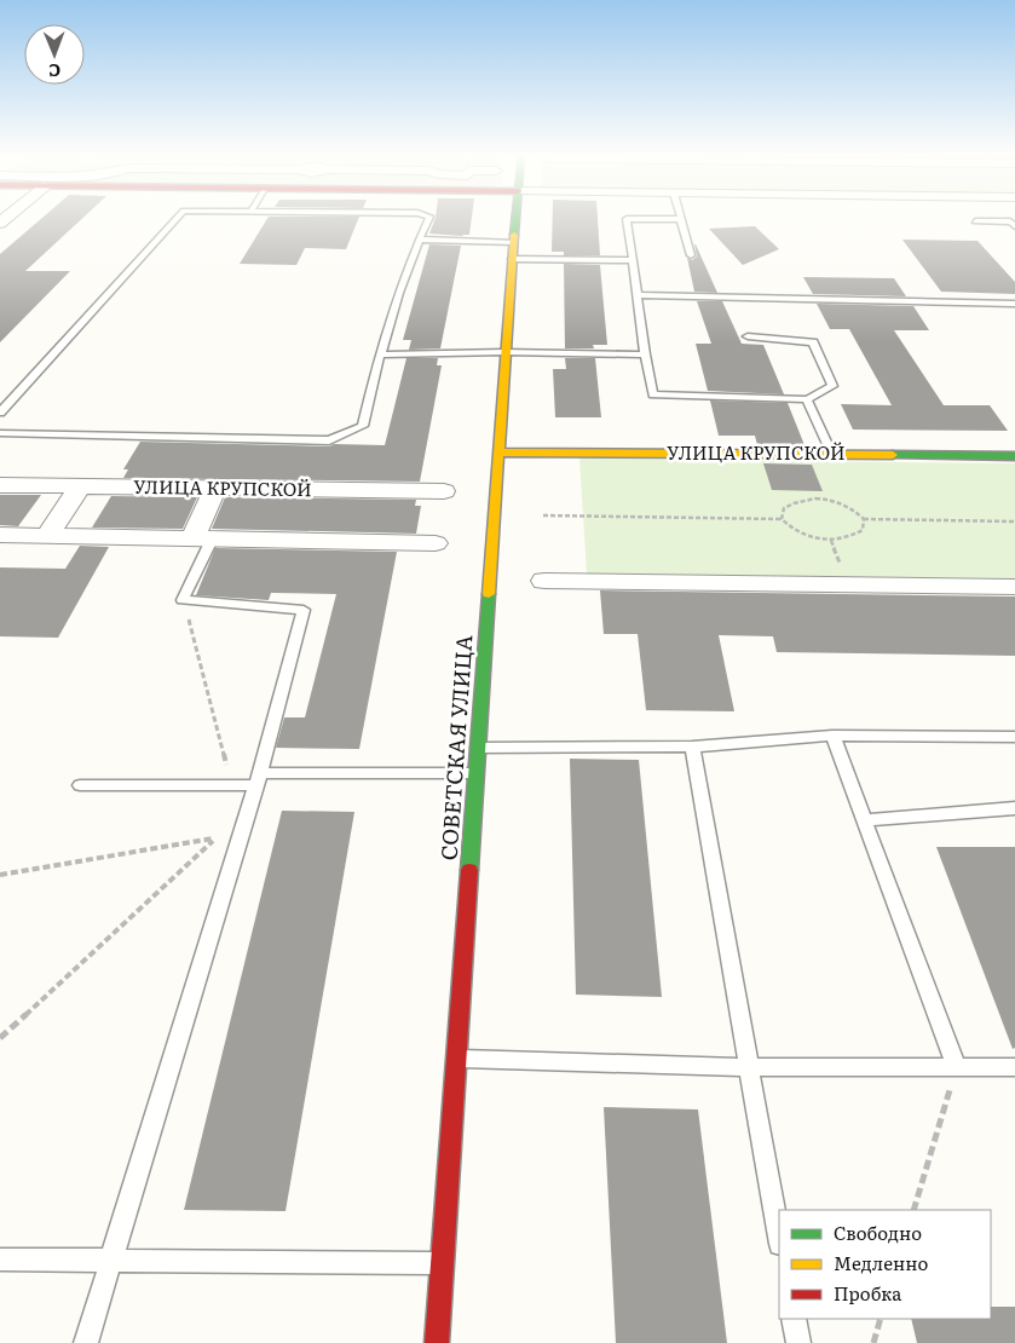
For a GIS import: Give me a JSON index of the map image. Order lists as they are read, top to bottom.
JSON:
{
  "streets": {
    "main road": ["УЛИЦА КРУПСКОЙ", "СОВЕТСКАЯ УЛИЦА"]
  },
  "crossings": [
    ["УЛИЦА КРУПСКОЙ", "СОВЕТСКАЯ УЛИЦА"]
  ],
  "legend": ["Свободно", "Медленно", "Пробка"],
  "north": "bottom"
}
